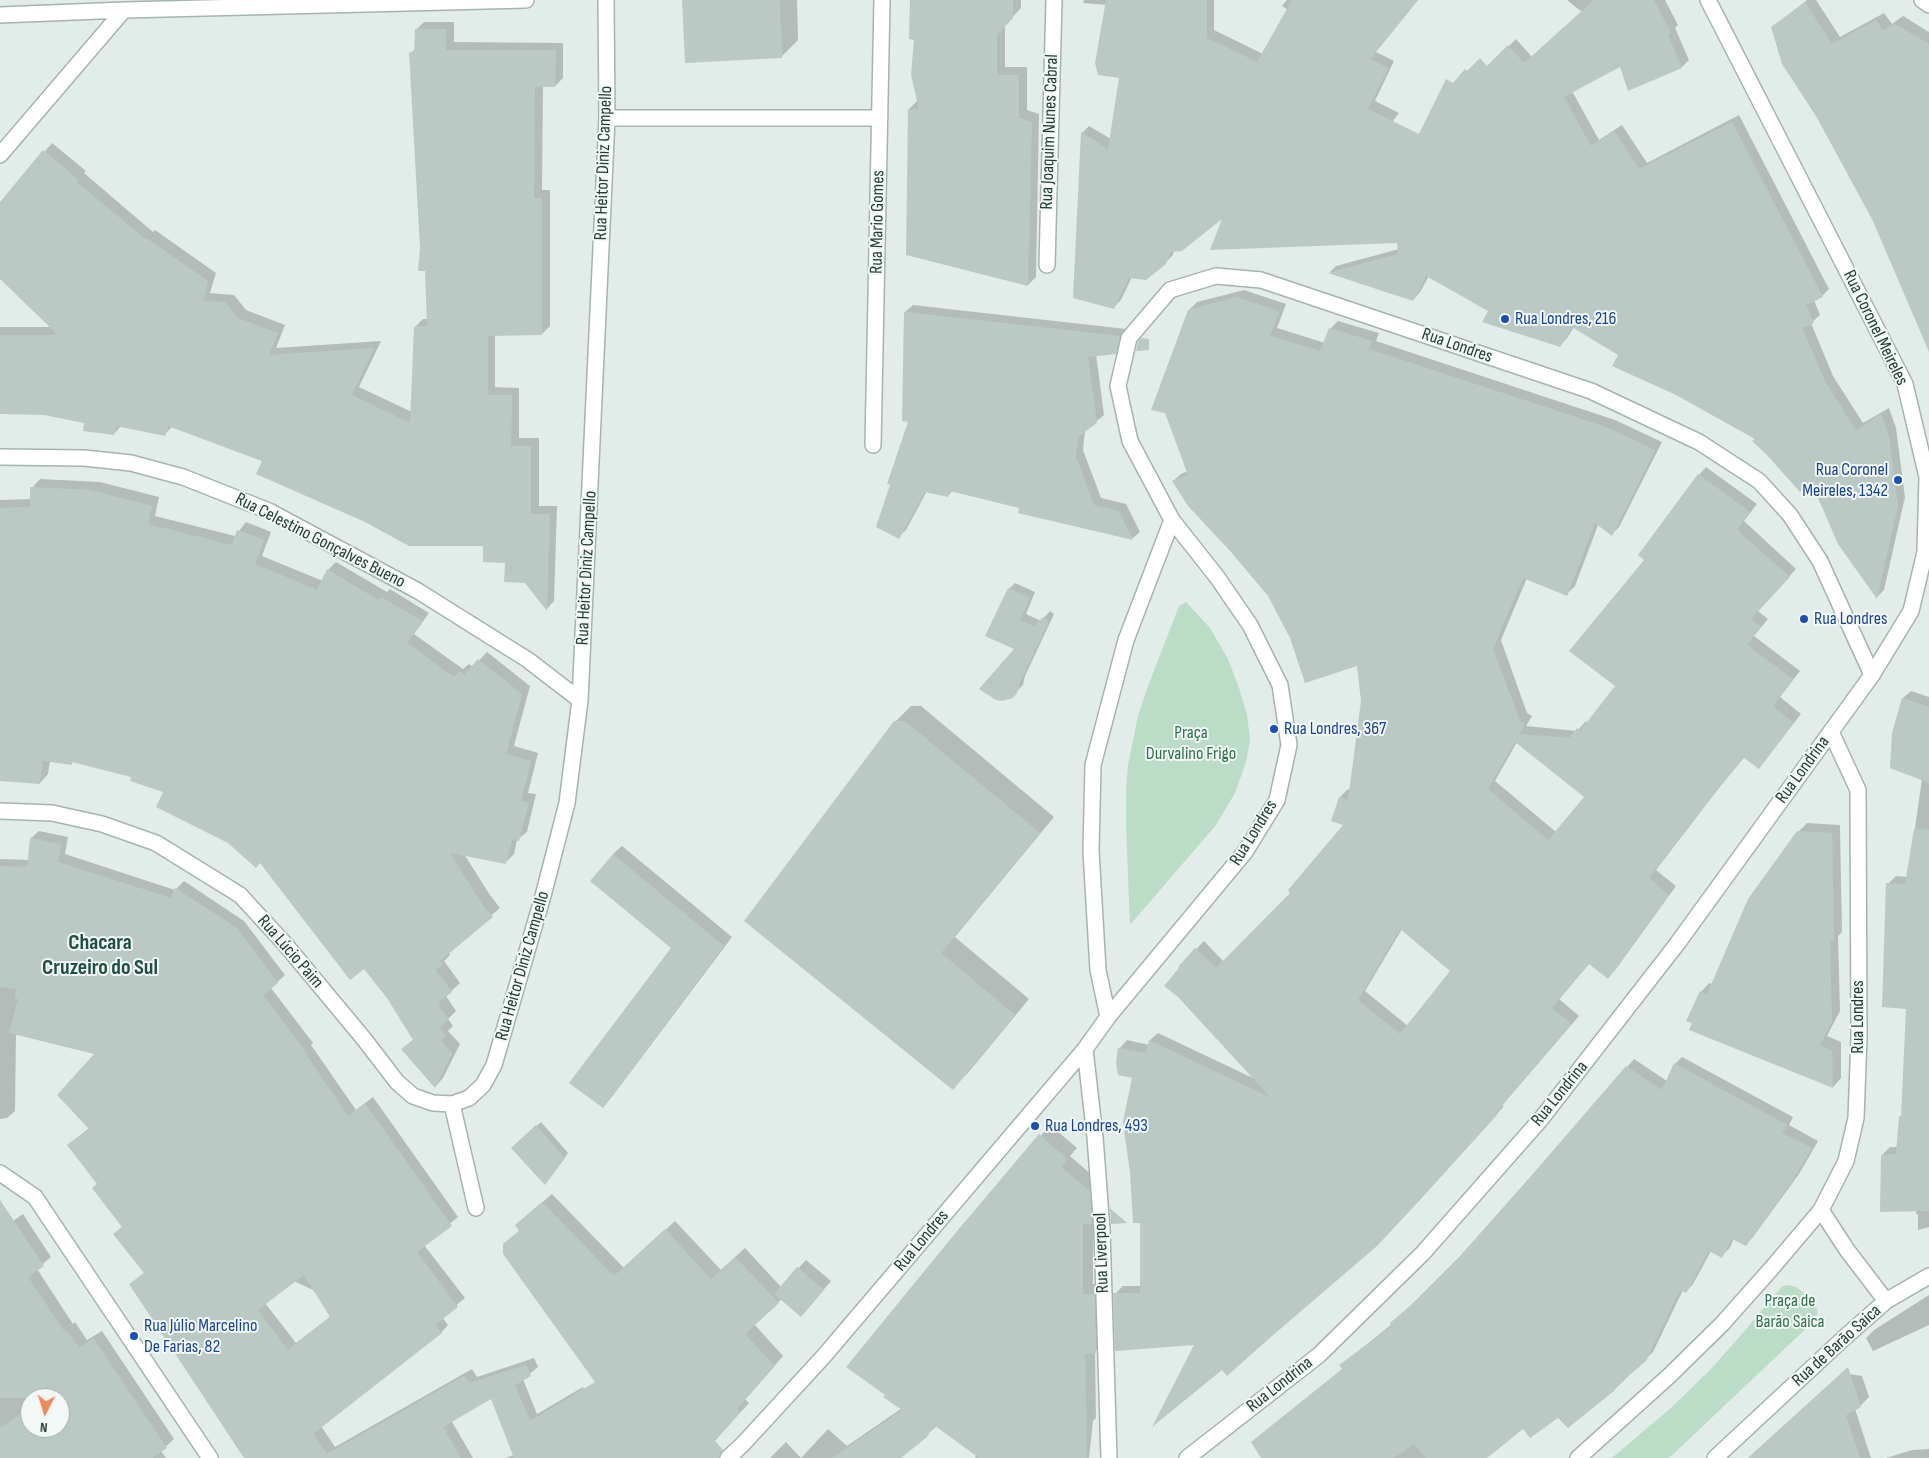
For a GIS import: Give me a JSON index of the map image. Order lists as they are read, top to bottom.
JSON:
{
  "streets": {
    "street": [
      "Rua Joaquim Nunes Cabral",
      "Rua Heitor Diniz Campello",
      "Rua Mario Gomes",
      "Rua Coronel Meireles",
      "Rua Londres",
      "Rua Celestino Gonçalves Bueno",
      "Rua Londrina",
      "Rua Lúcio Paim",
      "Rua Liverpool",
      "Rua de Barão Saica"
    ]
  },
  "crossings": [
    ["Rua Heitor Diniz Campello", "Rua Celestino Gonçalves Bueno"],
    ["Rua Heitor Diniz Campello", "Rua Lúcio Paim"],
    ["Rua Coronel Meireles", "Rua Londres"],
    ["Rua Coronel Meireles", "Rua Londrina"],
    ["Rua Londres", "Rua Londrina"],
    ["Rua Londres", "Rua Liverpool"],
    ["Rua Londres", "Rua de Barão Saica"]
  ],
  "districts": ["Chacara Cruzeiro do Sul"],
  "parks": ["Praça Durvalino Frigo", "Praça de Barão Saica"],
  "places": [
    "Rua Londres, 216",
    "Rua Coronel Meireles, 1342",
    "Rua Londres",
    "Rua Londres, 367",
    "Rua Londres, 493",
    "Rua Júlio Marcelino De Farias, 82"
  ],
  "north": "bottom"
}
